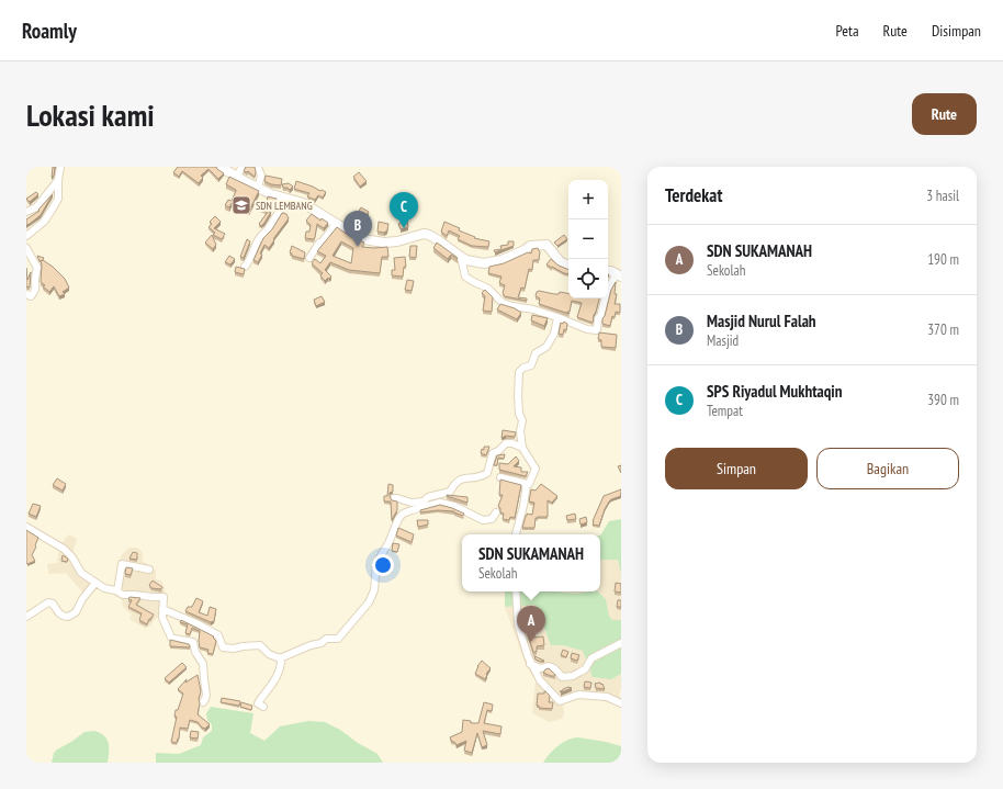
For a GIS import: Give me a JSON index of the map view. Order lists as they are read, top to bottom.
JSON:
{
  "places": {
    "school or university": ["SDN LEMBANG"]
  },
  "page": {
    "header": "Roamly",
    "nav": ["Peta", "Rute", "Disimpan"],
    "buttons": [
      "Rute",
      ["Simpan", "Bagikan"]
    ],
    "title": "Lokasi kami",
    "heading": ["Terdekat", "3 hasil"],
    "map_buttons": ["+", "−"],
    "pins": ["C", "B", "A"],
    "list": [
      {
        "mark": "A",
        "name": "SDN SUKAMANAH",
        "note": "Sekolah",
        "value": "190 m"
      },
      {
        "mark": "B",
        "name": "Masjid Nurul Falah",
        "note": "Masjid",
        "value": "370 m"
      },
      {
        "mark": "C",
        "name": "SPS Riyadul Mukhtaqin",
        "note": "Tempat",
        "value": "390 m"
      }
    ],
    "popup": ["SDN SUKAMANAH", "Sekolah"]
  }
}
